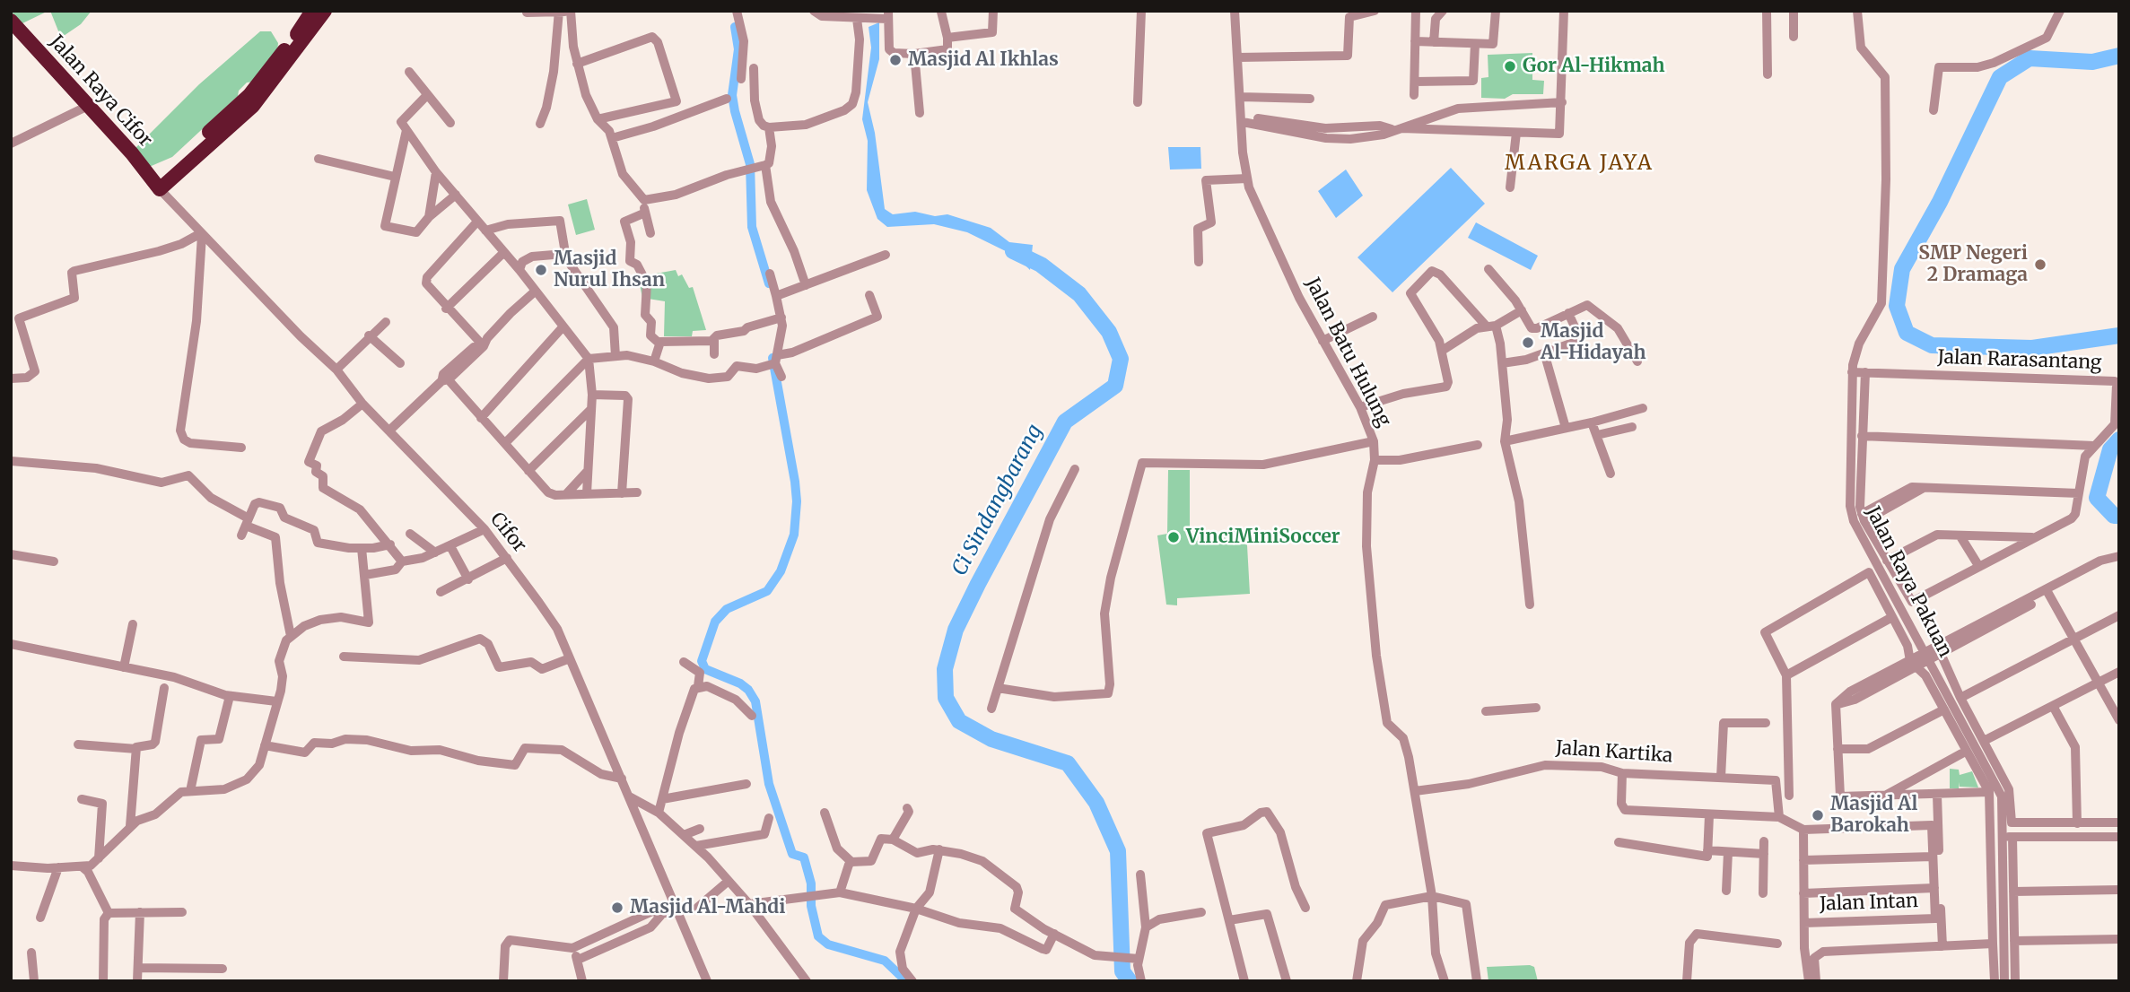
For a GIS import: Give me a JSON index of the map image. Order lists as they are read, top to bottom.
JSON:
{
  "streets": {
    "highway": ["Jalan Raya Cifor"],
    "street": [
      "Jalan Batu Hulung",
      "Jalan Rarasantang",
      "Cifor",
      "Jalan Raya Pakuan",
      "Jalan Kartika",
      "Jalan Intan"
    ]
  },
  "crossings": [
    ["Jalan Raya Cifor", "Cifor"],
    ["Jalan Batu Hulung", "Jalan Kartika"],
    ["Jalan Rarasantang", "Jalan Raya Pakuan"]
  ],
  "districts": ["MARGA JAYA"],
  "water": ["Ci Sindangbarang"],
  "places": [
    "Masjid Al Ikhlas",
    "Gor Al-Hikmah",
    "SMP Negeri 2 Dramaga",
    "Masjid Nurul Ihsan",
    "Masjid Al-Hidayah",
    "VinciMiniSoccer",
    "Masjid Al Barokah",
    "Masjid Al-Mahdi"
  ]
}
